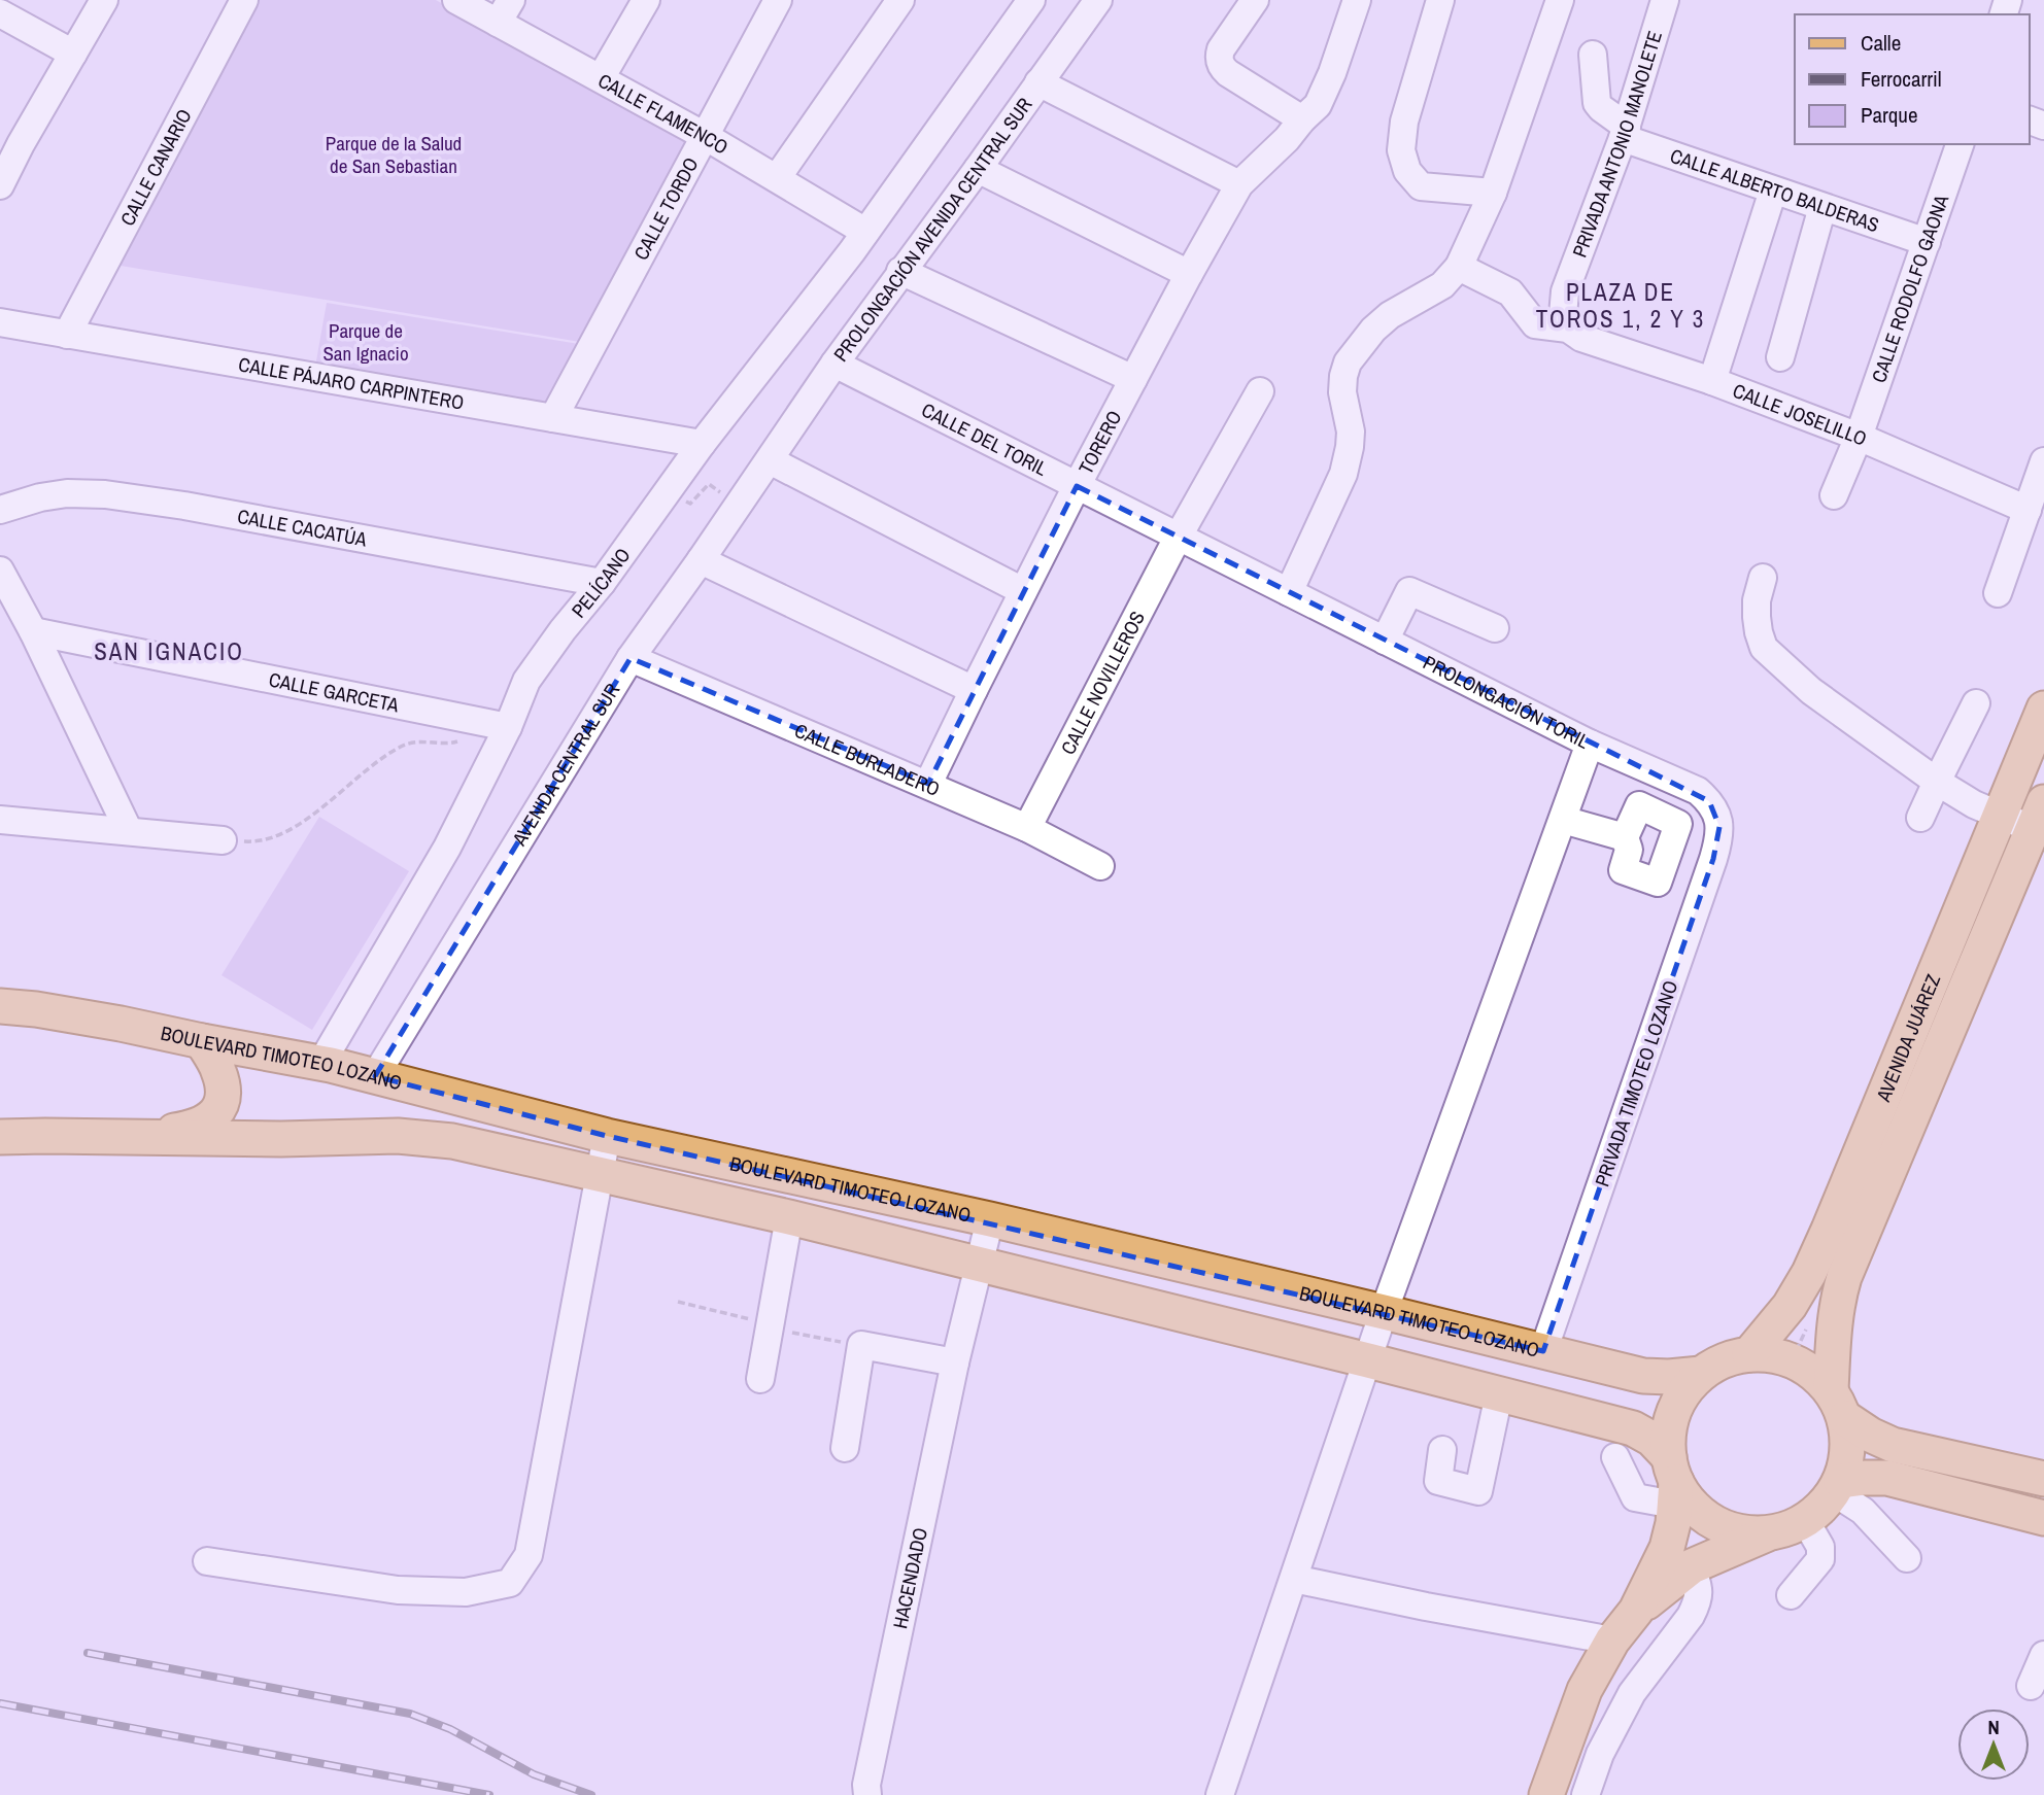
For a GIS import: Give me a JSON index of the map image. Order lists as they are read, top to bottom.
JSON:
{
  "streets": {
    "main road": ["AVENIDA JUÁREZ", "BOULEVARD TIMOTEO LOZANO"],
    "street": [
      "CALLE FLAMENCO",
      "PRIVADA ANTONIO MANOLETE",
      "CALLE CANARIO",
      "CALLE ALBERTO BALDERAS",
      "CALLE TORDO",
      "PROLONGACIÓN AVENIDA CENTRAL SUR",
      "CALLE RODOLFO GAONA",
      "CALLE PÁJARO CARPINTERO",
      "CALLE JOSELILLO",
      "CALLE DEL TORIL",
      "TORERO",
      "CALLE CACATÚA",
      "PELÍCANO",
      "CALLE NOVILLEROS",
      "CALLE GARCETA",
      "PROLONGACIÓN TORIL",
      "CALLE BURLADERO",
      "AVENIDA CENTRAL SUR",
      "PRIVADA TIMOTEO LOZANO",
      "HACENDADO"
    ]
  },
  "crossings": [
    ["CALLE FLAMENCO", "CALLE TORDO"],
    ["PRIVADA ANTONIO MANOLETE", "CALLE ALBERTO BALDERAS"],
    ["PRIVADA ANTONIO MANOLETE", "CALLE JOSELILLO"],
    ["CALLE CANARIO", "CALLE PÁJARO CARPINTERO"],
    ["CALLE ALBERTO BALDERAS", "CALLE RODOLFO GAONA"],
    ["CALLE TORDO", "CALLE PÁJARO CARPINTERO"],
    ["PROLONGACIÓN AVENIDA CENTRAL SUR", "CALLE DEL TORIL"],
    ["PROLONGACIÓN AVENIDA CENTRAL SUR", "AVENIDA CENTRAL SUR"],
    ["CALLE RODOLFO GAONA", "CALLE JOSELILLO"],
    ["CALLE PÁJARO CARPINTERO", "PELÍCANO"],
    ["CALLE DEL TORIL", "TORERO"],
    ["CALLE DEL TORIL", "CALLE NOVILLEROS"],
    ["CALLE DEL TORIL", "PROLONGACIÓN TORIL"],
    ["TORERO", "CALLE BURLADERO"],
    ["CALLE CACATÚA", "PELÍCANO"],
    ["PELÍCANO", "CALLE GARCETA"],
    ["PELÍCANO", "AVENIDA CENTRAL SUR"],
    ["PELÍCANO", "BOULEVARD TIMOTEO LOZANO"],
    ["CALLE NOVILLEROS", "CALLE BURLADERO"],
    ["PROLONGACIÓN TORIL", "PRIVADA TIMOTEO LOZANO"],
    ["CALLE BURLADERO", "AVENIDA CENTRAL SUR"],
    ["AVENIDA CENTRAL SUR", "BOULEVARD TIMOTEO LOZANO"],
    ["AVENIDA JUÁREZ", "BOULEVARD TIMOTEO LOZANO"],
    ["BOULEVARD TIMOTEO LOZANO", "PRIVADA TIMOTEO LOZANO"],
    ["BOULEVARD TIMOTEO LOZANO", "HACENDADO"]
  ],
  "districts": ["PLAZA DE TOROS 1, 2 Y 3", "SAN IGNACIO"],
  "parks": ["Parque de la Salud de San Sebastian", "Parque de San Ignacio"],
  "legend": ["Calle", "Ferrocarril", "Parque"],
  "north": "top"
}
